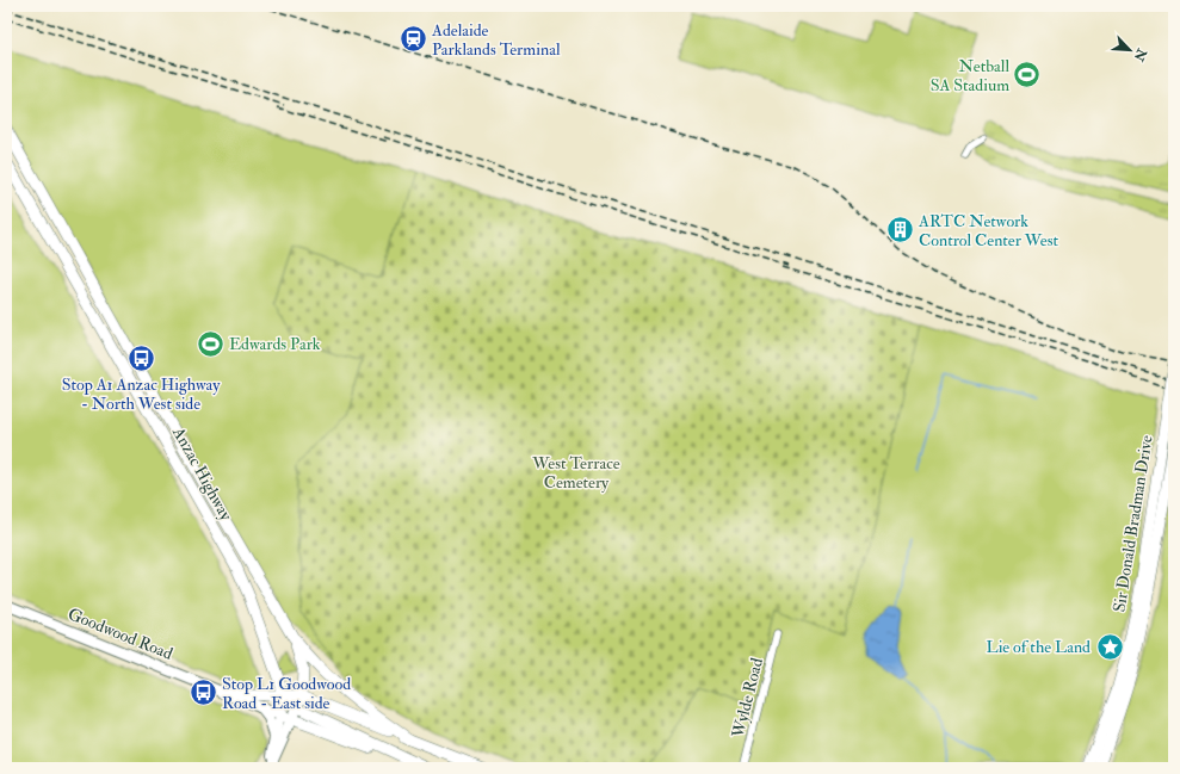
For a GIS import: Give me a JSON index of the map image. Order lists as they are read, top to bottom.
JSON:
{
  "streets": {
    "main road": ["Anzac Highway", "Sir Donald Bradman Drive", "Goodwood Road"],
    "street": ["Wylde Road"]
  },
  "crossings": [
    ["Anzac Highway", "Goodwood Road"]
  ],
  "parks": ["West Terrace Cemetery"],
  "places": {
    "station": ["Adelaide Parklands Terminal"],
    "sports": ["Netball SA Stadium", "Edwards Park"],
    "building": ["ARTC Network Control Center West"],
    "bus stop": ["Stop A1 Anzac Highway - North West side", "Stop L1 Goodwood Road - East side"],
    "place": ["Lie of the Land"]
  },
  "north": "bottom right"
}
